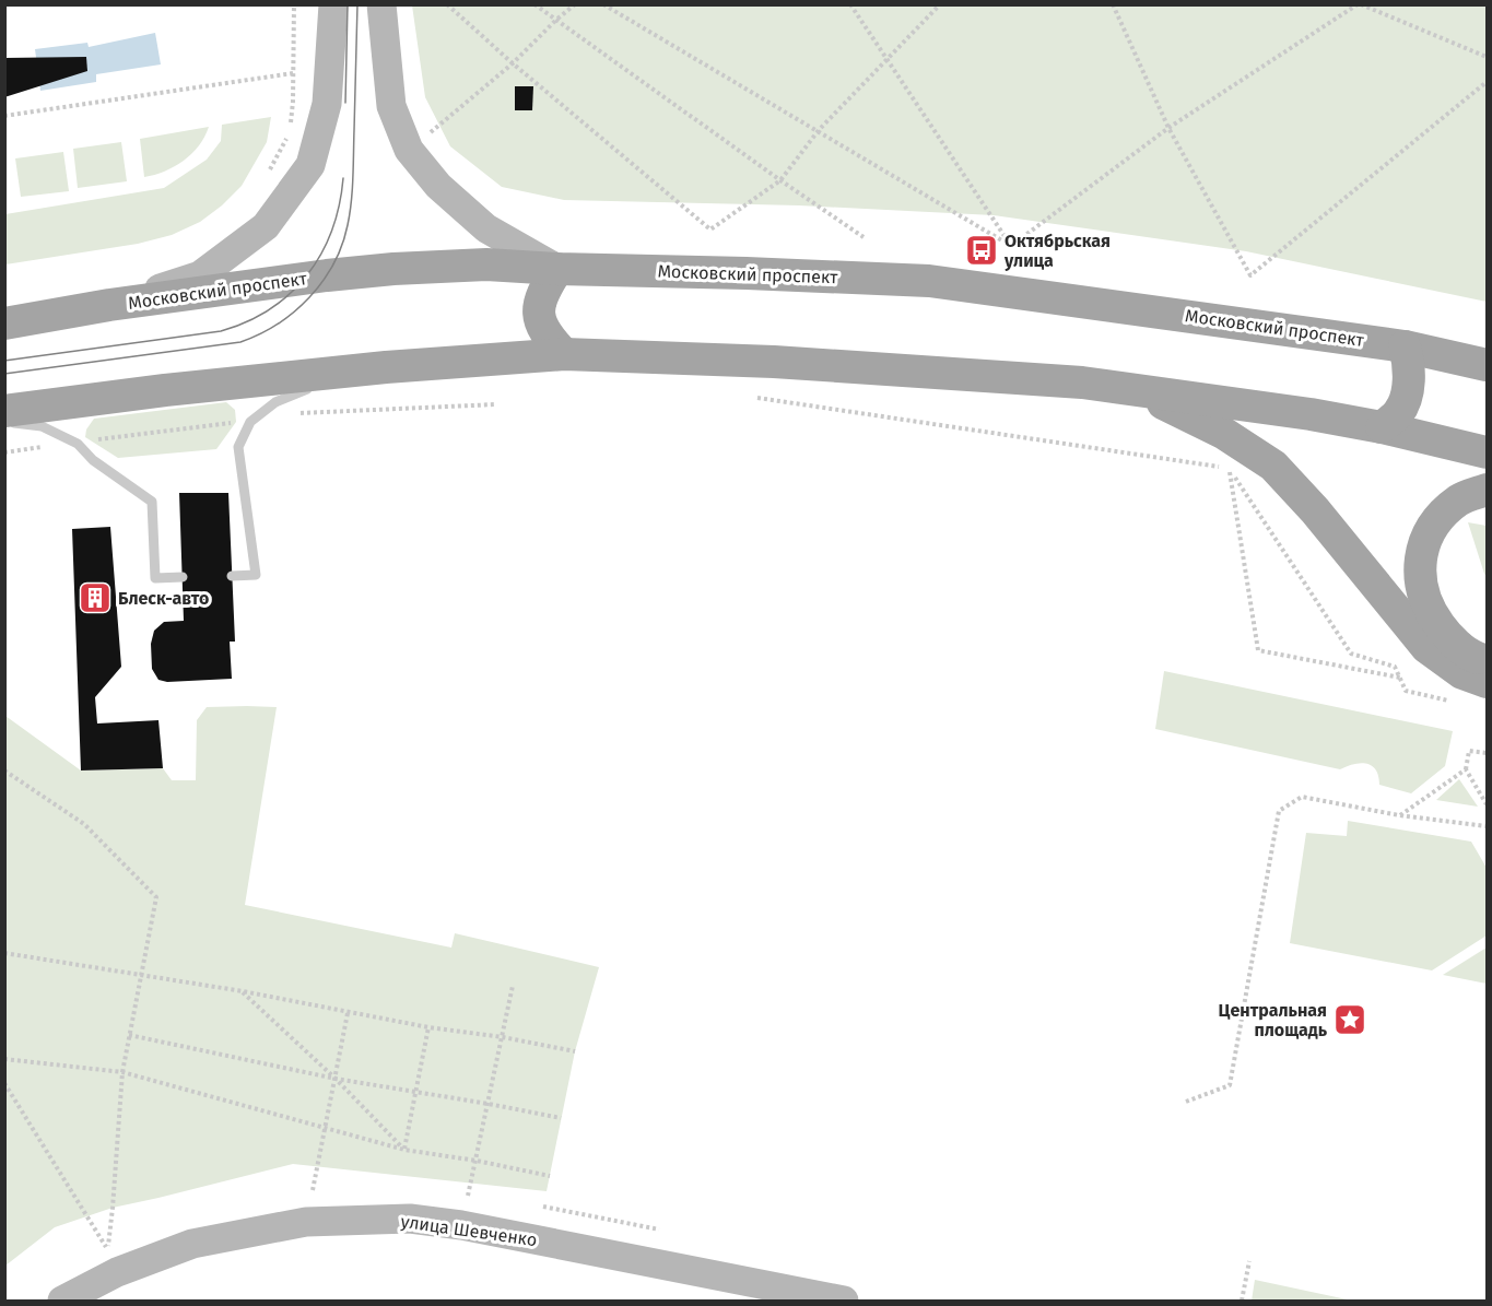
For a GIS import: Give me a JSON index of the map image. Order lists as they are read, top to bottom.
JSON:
{
  "streets": {
    "main road": ["Московский проспект", "улица Шевченко"]
  },
  "places": {
    "bus stop": ["Октябрьская улица"],
    "building": ["Блеск-авто"],
    "place": ["Центральная площадь"]
  }
}
